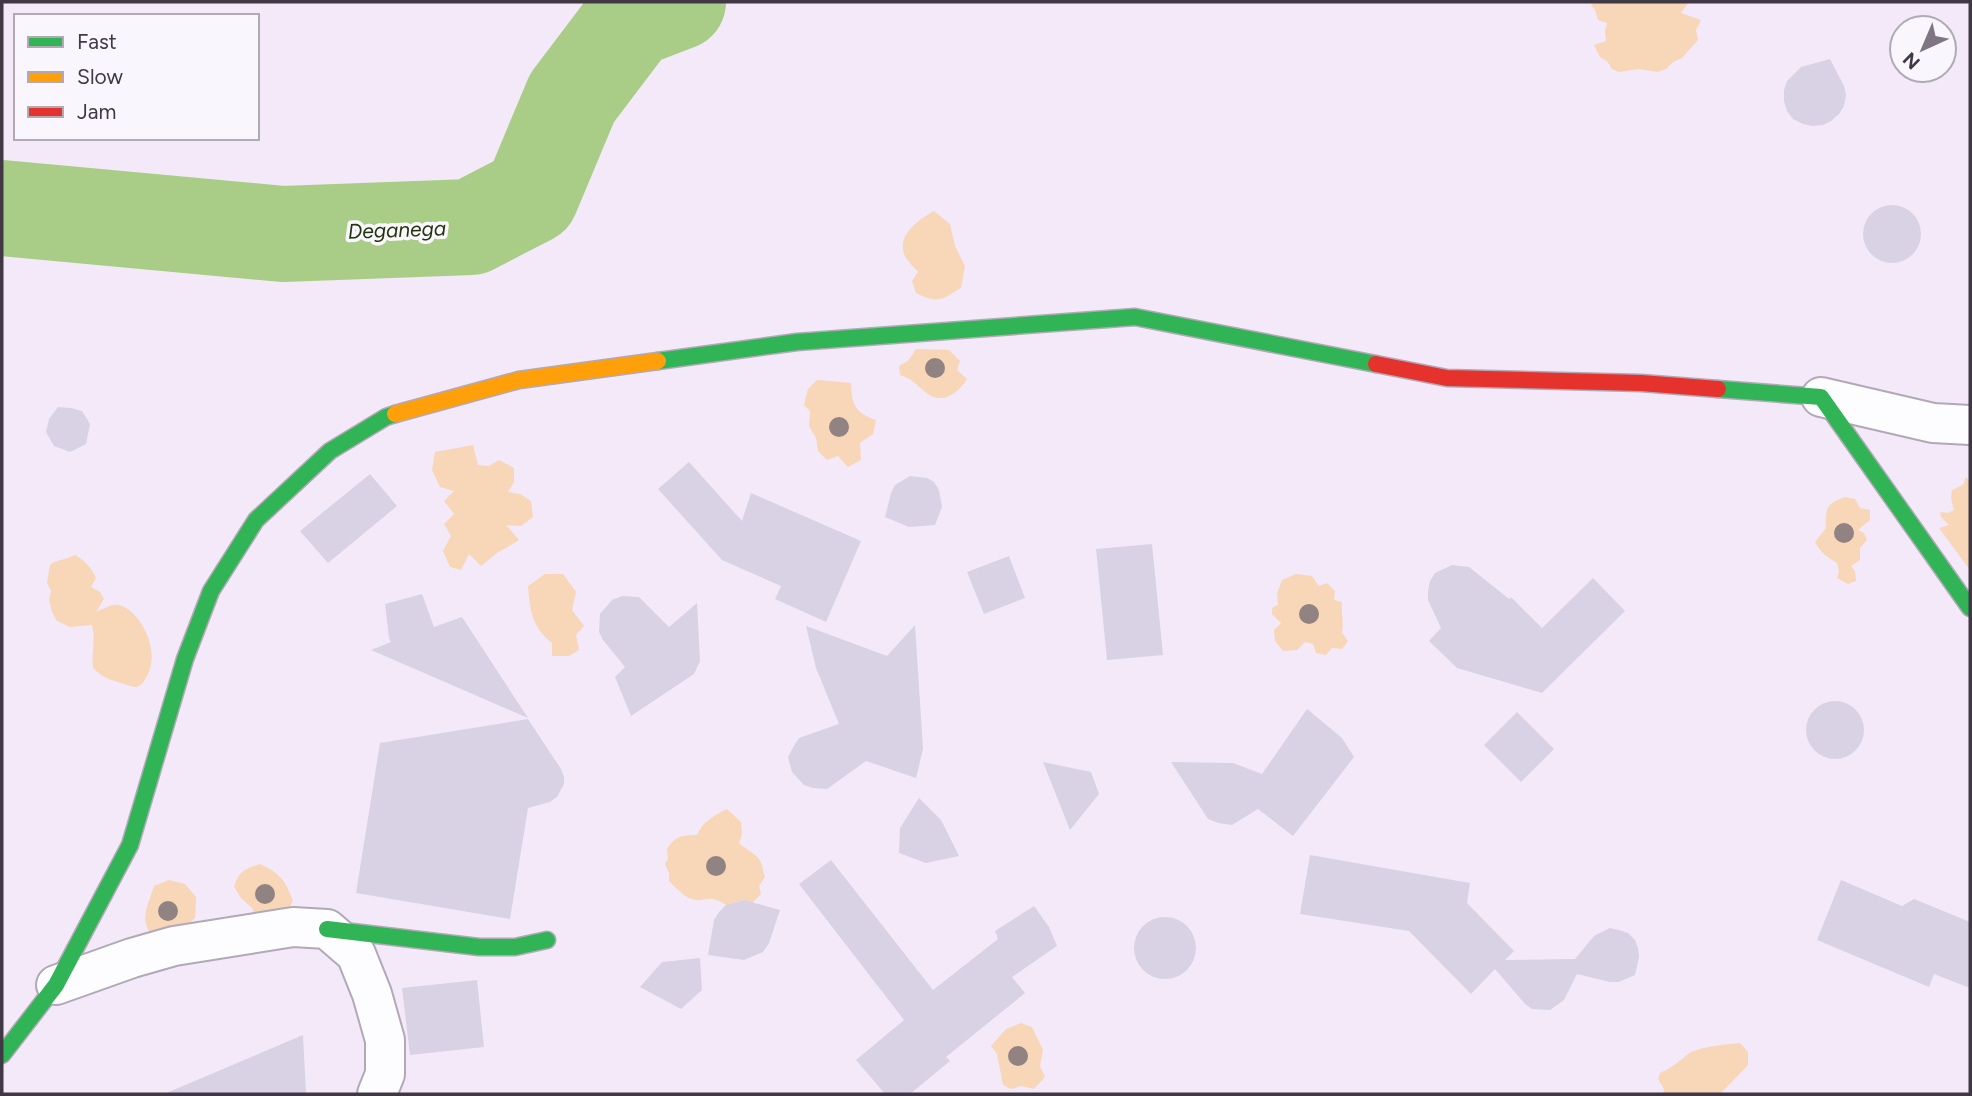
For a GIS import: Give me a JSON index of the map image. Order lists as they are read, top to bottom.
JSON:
{
  "water": ["Deganega"],
  "legend": ["Fast", "Slow", "Jam"],
  "north": "bottom left"
}
